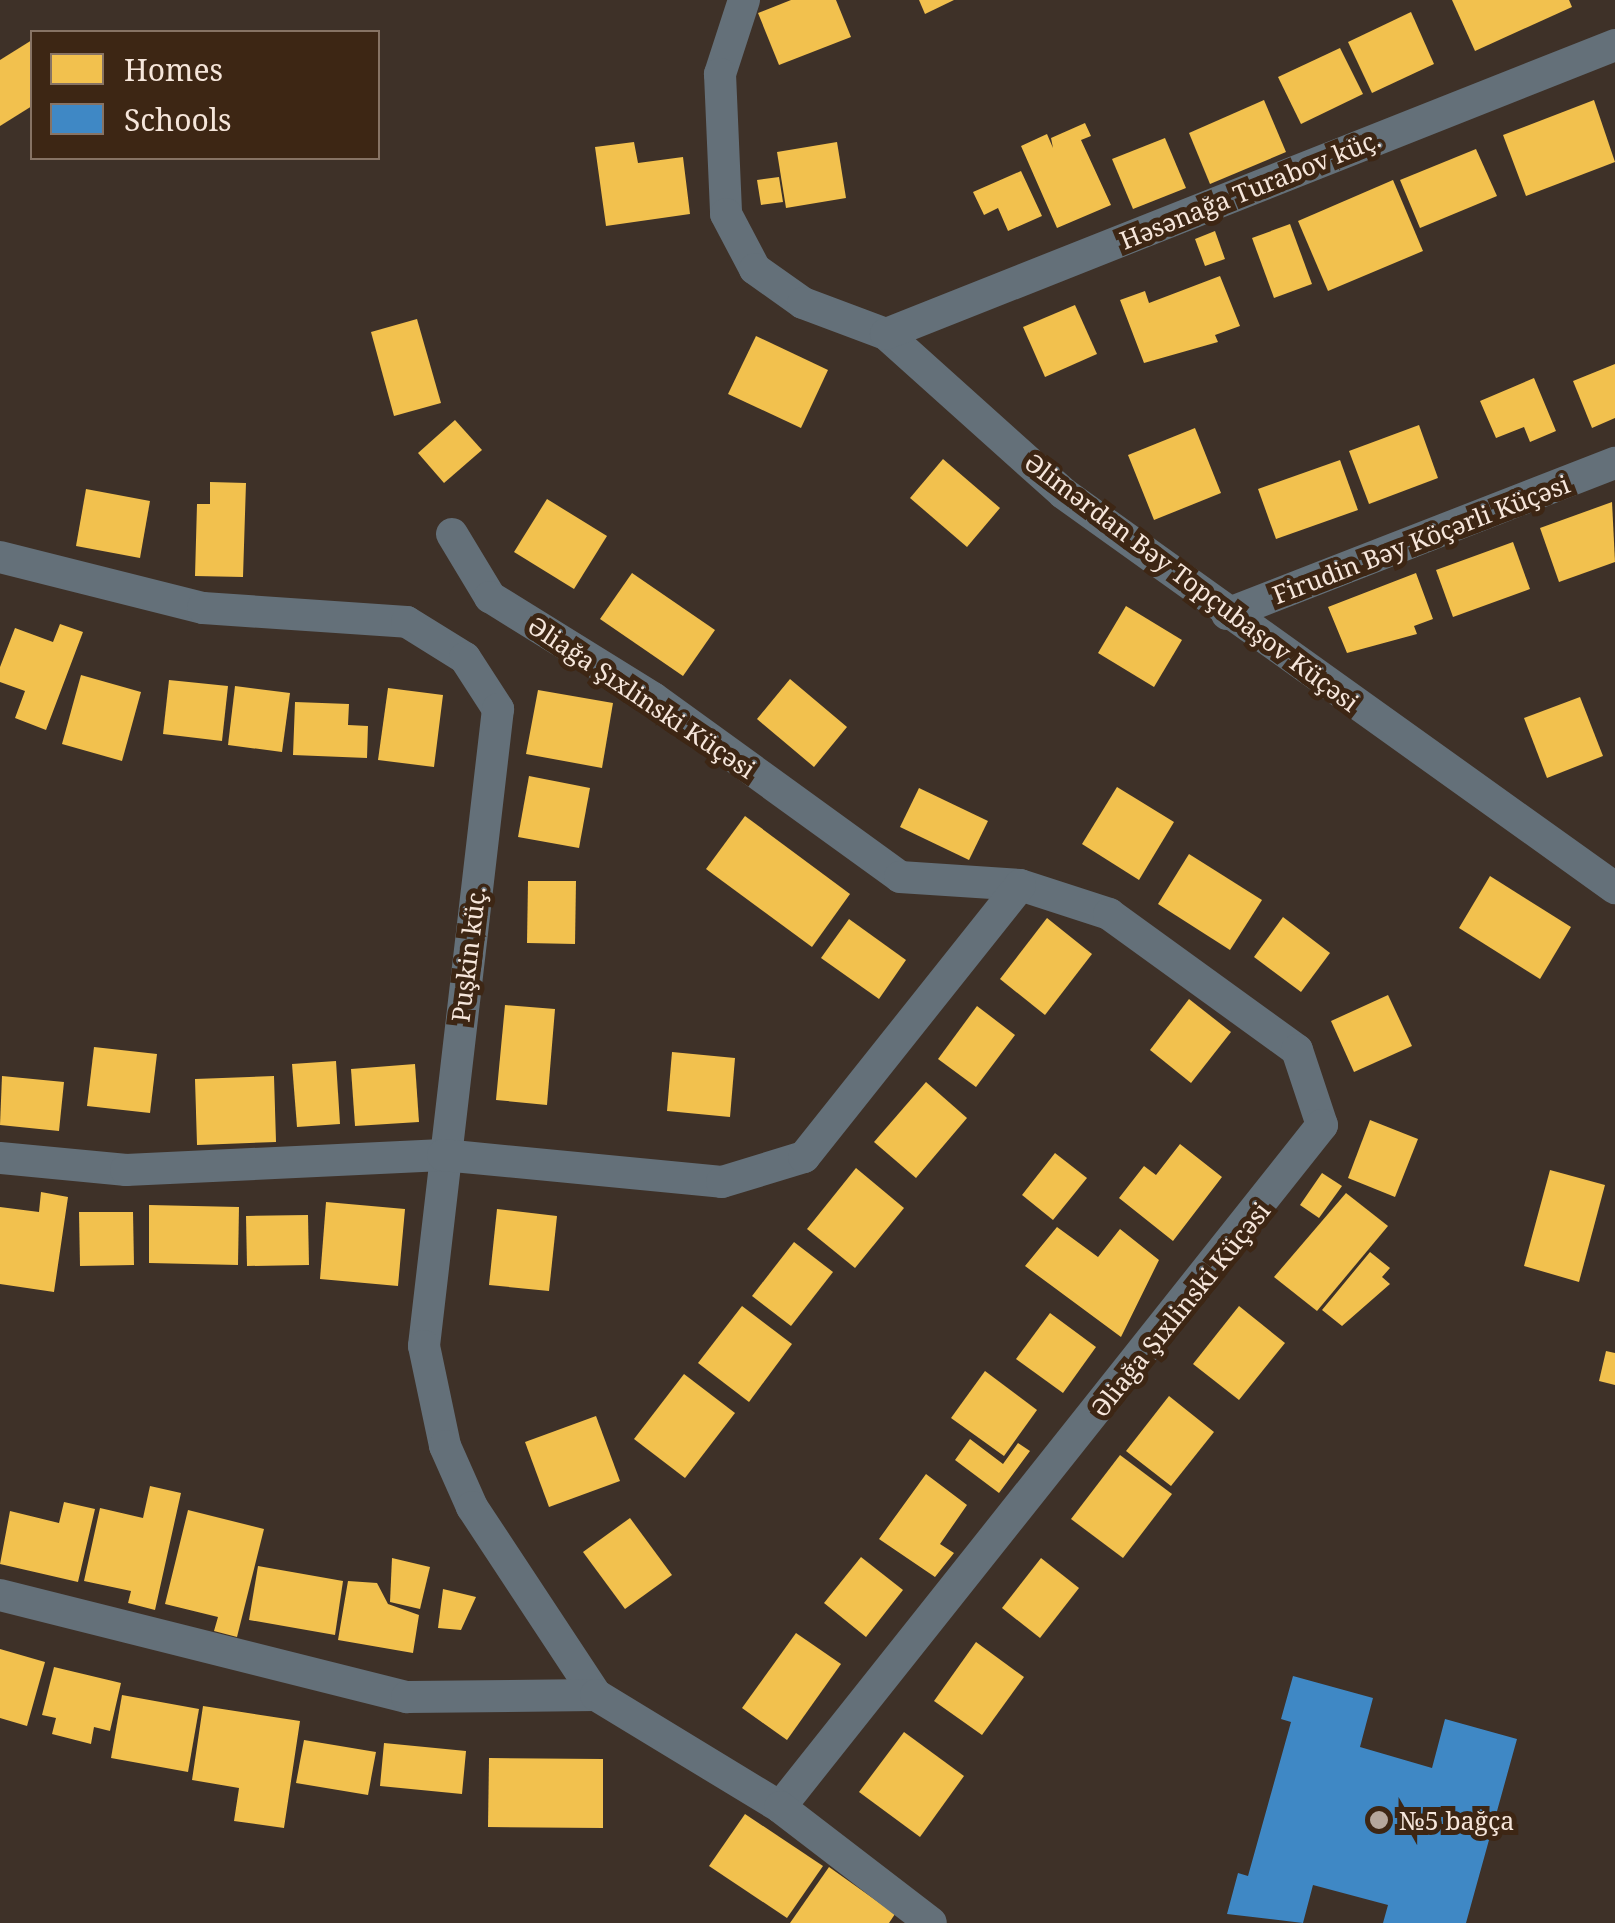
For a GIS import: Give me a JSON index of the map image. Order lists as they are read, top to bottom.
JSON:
{
  "streets": {
    "street": [
      "Həsənağa Turabov küç.",
      "Firudin Bəy Köçərli Küçəsi",
      "Əlimərdan Bəy Topçubaşov Küçəsi",
      "Əliağa Şıxlinski Küçəsi",
      "Puşkin küç."
    ]
  },
  "crossings": [
    ["Həsənağa Turabov küç.", "Əlimərdan Bəy Topçubaşov Küçəsi"],
    ["Firudin Bəy Köçərli Küçəsi", "Əlimərdan Bəy Topçubaşov Küçəsi"]
  ],
  "places": ["№5 bağça"],
  "legend": ["Homes", "Schools"]
}
